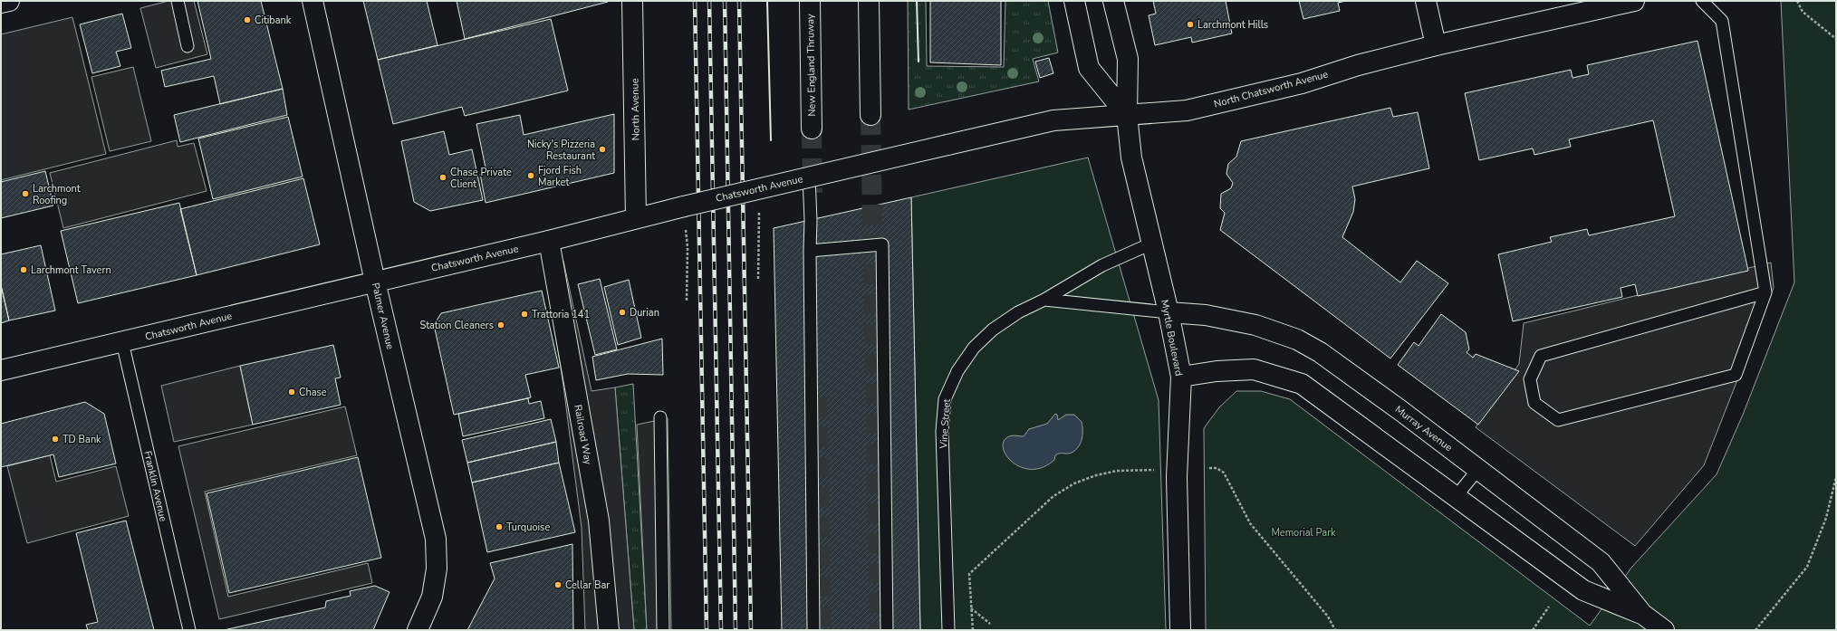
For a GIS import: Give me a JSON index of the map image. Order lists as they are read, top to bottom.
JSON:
{
  "streets": {
    "main road": [
      "New England Thruway",
      "North Chatsworth Avenue",
      "North Avenue",
      "Chatsworth Avenue",
      "Palmer Avenue",
      "Myrtle Boulevard",
      "Murray Avenue",
      "Railroad Way"
    ],
    "lane": ["Vine Street", "Franklin Avenue"]
  },
  "crossings": [
    ["North Chatsworth Avenue", "Chatsworth Avenue"],
    ["North Chatsworth Avenue", "Myrtle Boulevard"],
    ["North Avenue", "Chatsworth Avenue"],
    ["Chatsworth Avenue", "Palmer Avenue"],
    ["Chatsworth Avenue", "Railroad Way"],
    ["Chatsworth Avenue", "Franklin Avenue"],
    ["Myrtle Boulevard", "Vine Street"],
    ["Myrtle Boulevard", "Murray Avenue"]
  ],
  "parks": ["Memorial Park"],
  "places": [
    "Citibank",
    "Larchmont Hills",
    "Nicky's Pizzeria Restaurant",
    "Fjord Fish Market",
    "Chase Private Client",
    "Larchmont Roofing",
    "Larchmont Tavern",
    "Durian",
    "Trattoria 141",
    "Station Cleaners",
    "Chase",
    "TD Bank",
    "Turquoise",
    "Cellar Bar"
  ]
}
